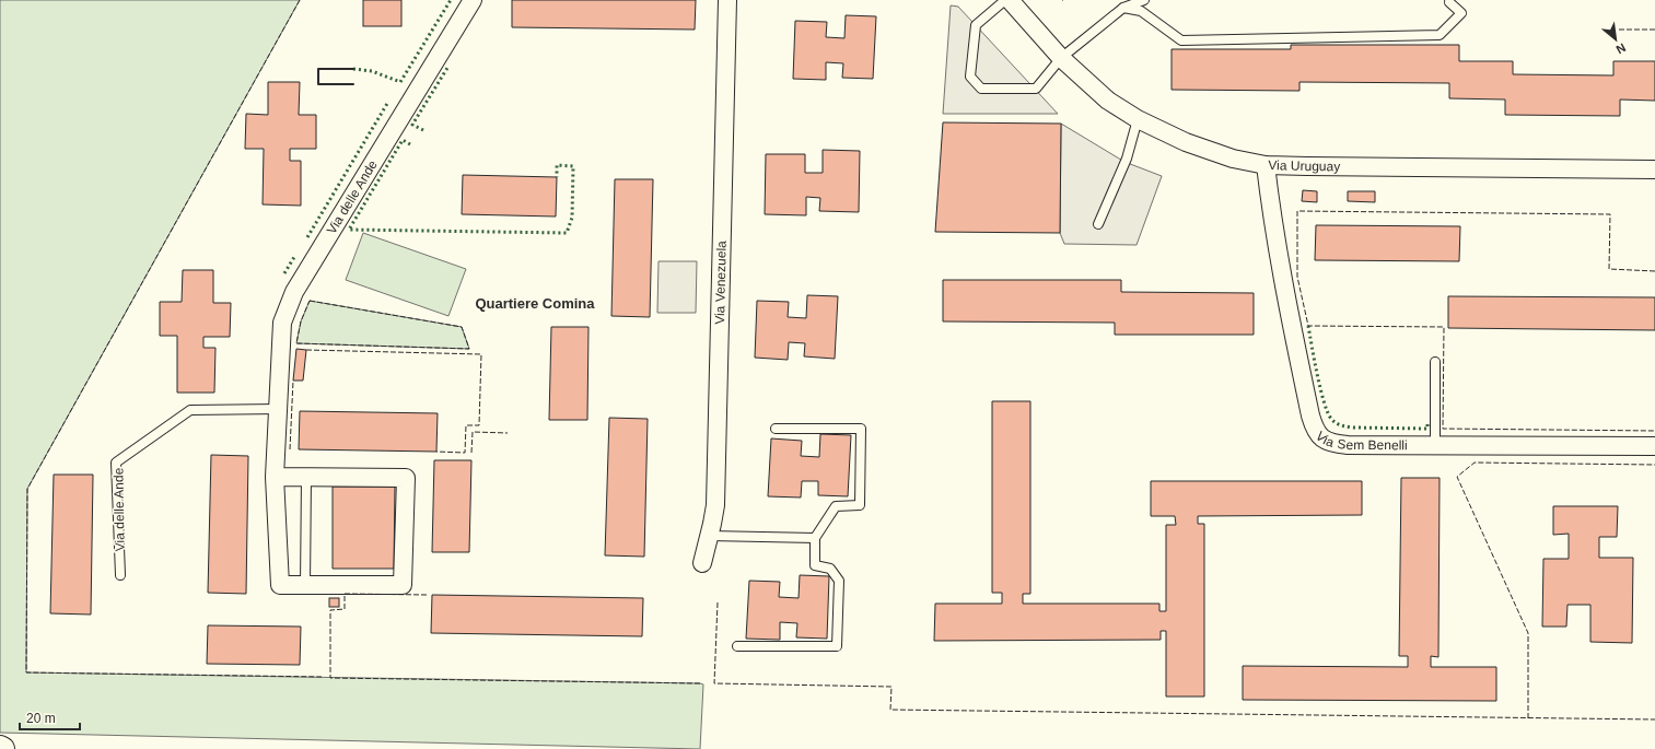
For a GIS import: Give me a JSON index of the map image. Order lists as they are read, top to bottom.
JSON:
{
  "streets": {
    "street": [
      "Via Uruguay",
      "Via delle Ande",
      "Via Venezuela",
      "Via Sem Benelli"
    ]
  },
  "crossings": [
    ["Via Uruguay", "Via Sem Benelli"]
  ],
  "districts": ["Quartiere Comina"],
  "scale_bar": "20 m",
  "north": "bottom right"
}
